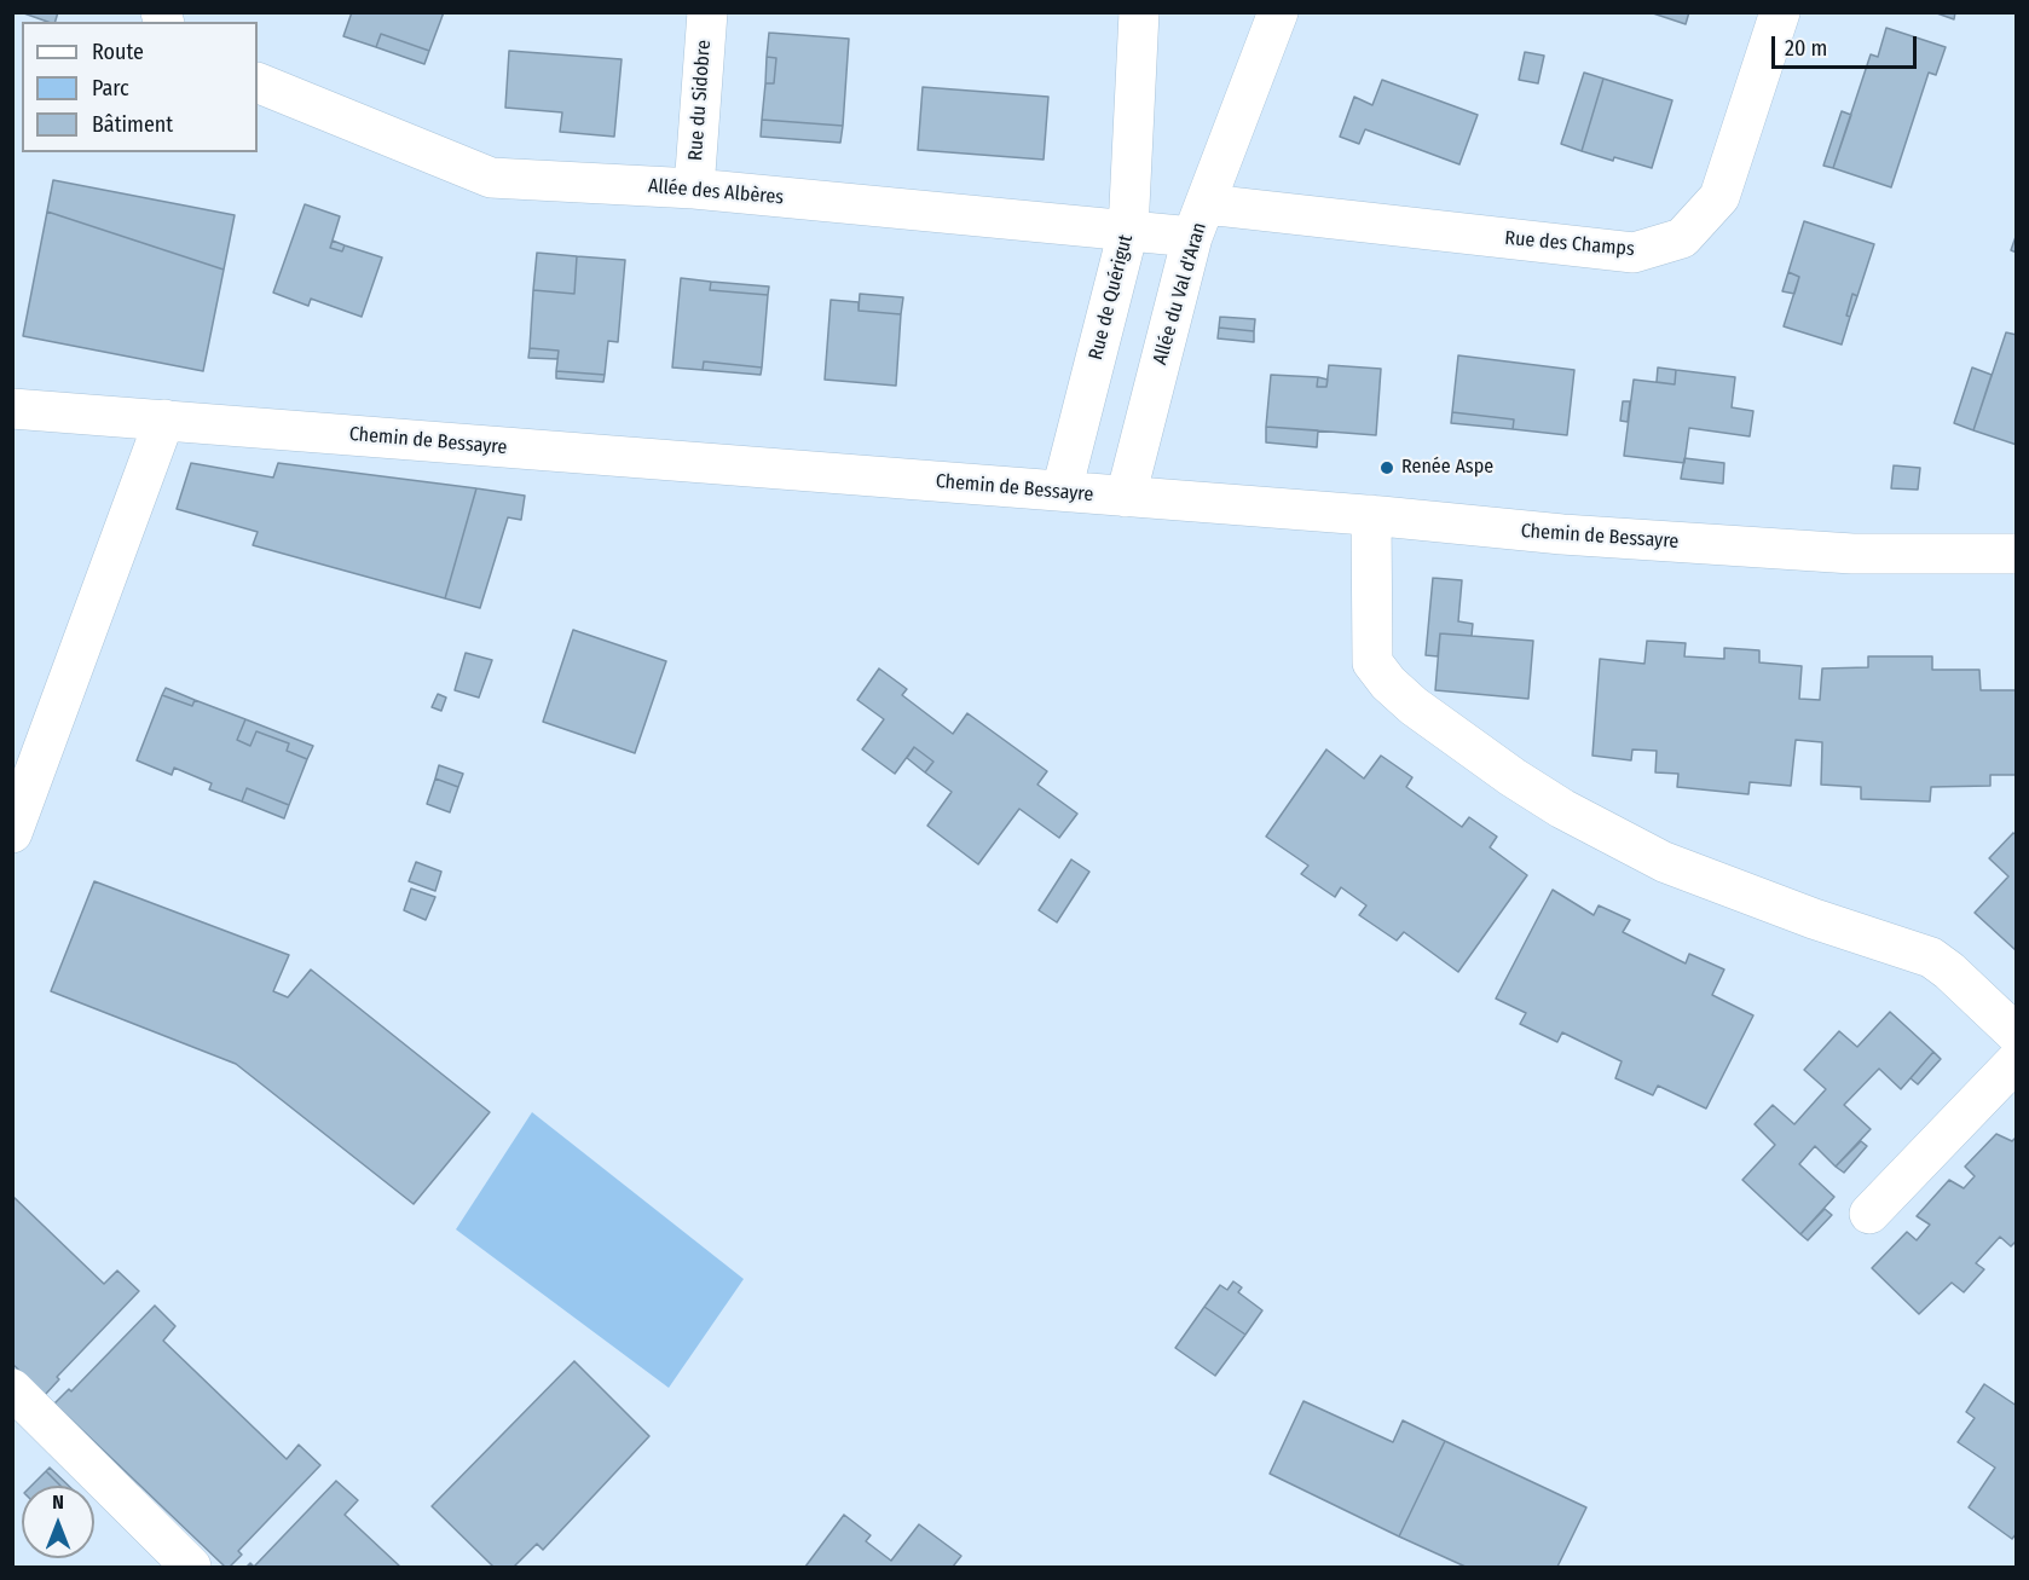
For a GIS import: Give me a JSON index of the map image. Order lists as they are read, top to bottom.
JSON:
{
  "streets": {
    "street": [
      "Rue du Sidobre",
      "Allée des Albères",
      "Rue des Champs",
      "Allée du Val d'Aran",
      "Rue de Quérigut",
      "Chemin de Bessayre"
    ]
  },
  "crossings": [
    ["Rue du Sidobre", "Allée des Albères"],
    ["Allée des Albères", "Rue des Champs"],
    ["Allée des Albères", "Allée du Val d'Aran"],
    ["Allée des Albères", "Rue de Quérigut"],
    ["Rue des Champs", "Allée du Val d'Aran"],
    ["Allée du Val d'Aran", "Chemin de Bessayre"],
    ["Rue de Quérigut", "Chemin de Bessayre"]
  ],
  "places": ["Renée Aspe"],
  "legend": ["Route", "Parc", "Bâtiment"],
  "scale_bar": "20 m",
  "north": "top"
}
